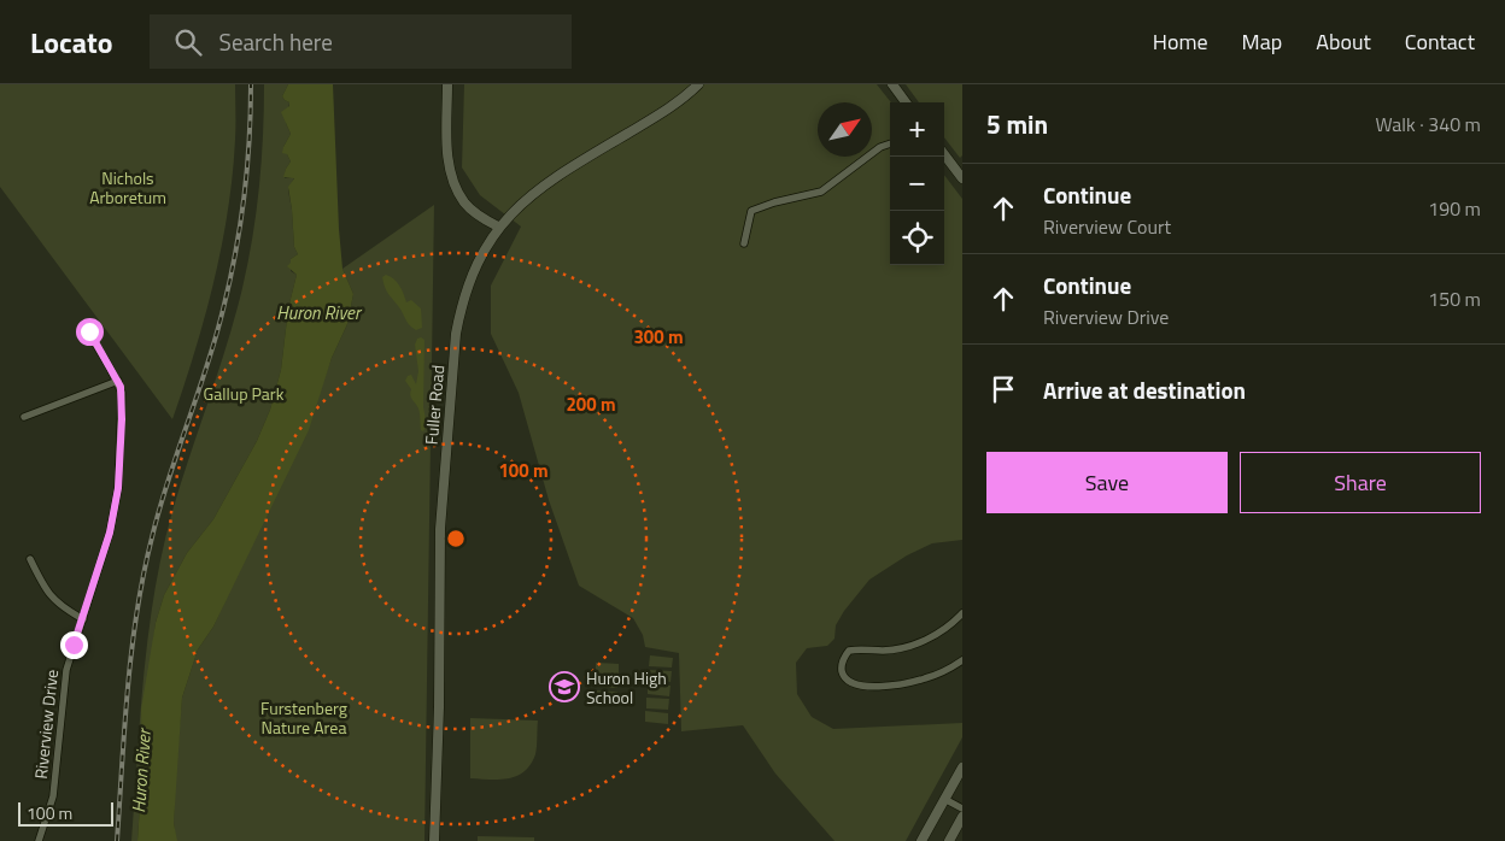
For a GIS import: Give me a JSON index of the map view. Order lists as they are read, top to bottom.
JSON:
{
  "streets": {
    "main road": ["Fuller Road"],
    "street": ["Riverview Drive"]
  },
  "water": ["Huron River"],
  "parks": ["Nichols Arboretum", "Gallup Park", "Furstenberg Nature Area"],
  "places": {
    "school or university": ["Huron High School"]
  },
  "scale_bar": "100 m",
  "north": "top right",
  "page": {
    "header": "Locato",
    "search": "Search here",
    "nav": [
      "Home",
      "Map",
      "About",
      "Contact"
    ],
    "heading": ["5 min", "Walk · 340 m"],
    "map_buttons": ["+", "−"],
    "list": [
      ["Continue", "Riverview Court", "190 m"],
      ["Continue", "Riverview Drive", "150 m"],
      "Arrive at destination"
    ],
    "buttons": ["Save", "Share"],
    "scale": "100 m"
  },
  "rings": ["300 m", "200 m", "100 m"]
}
